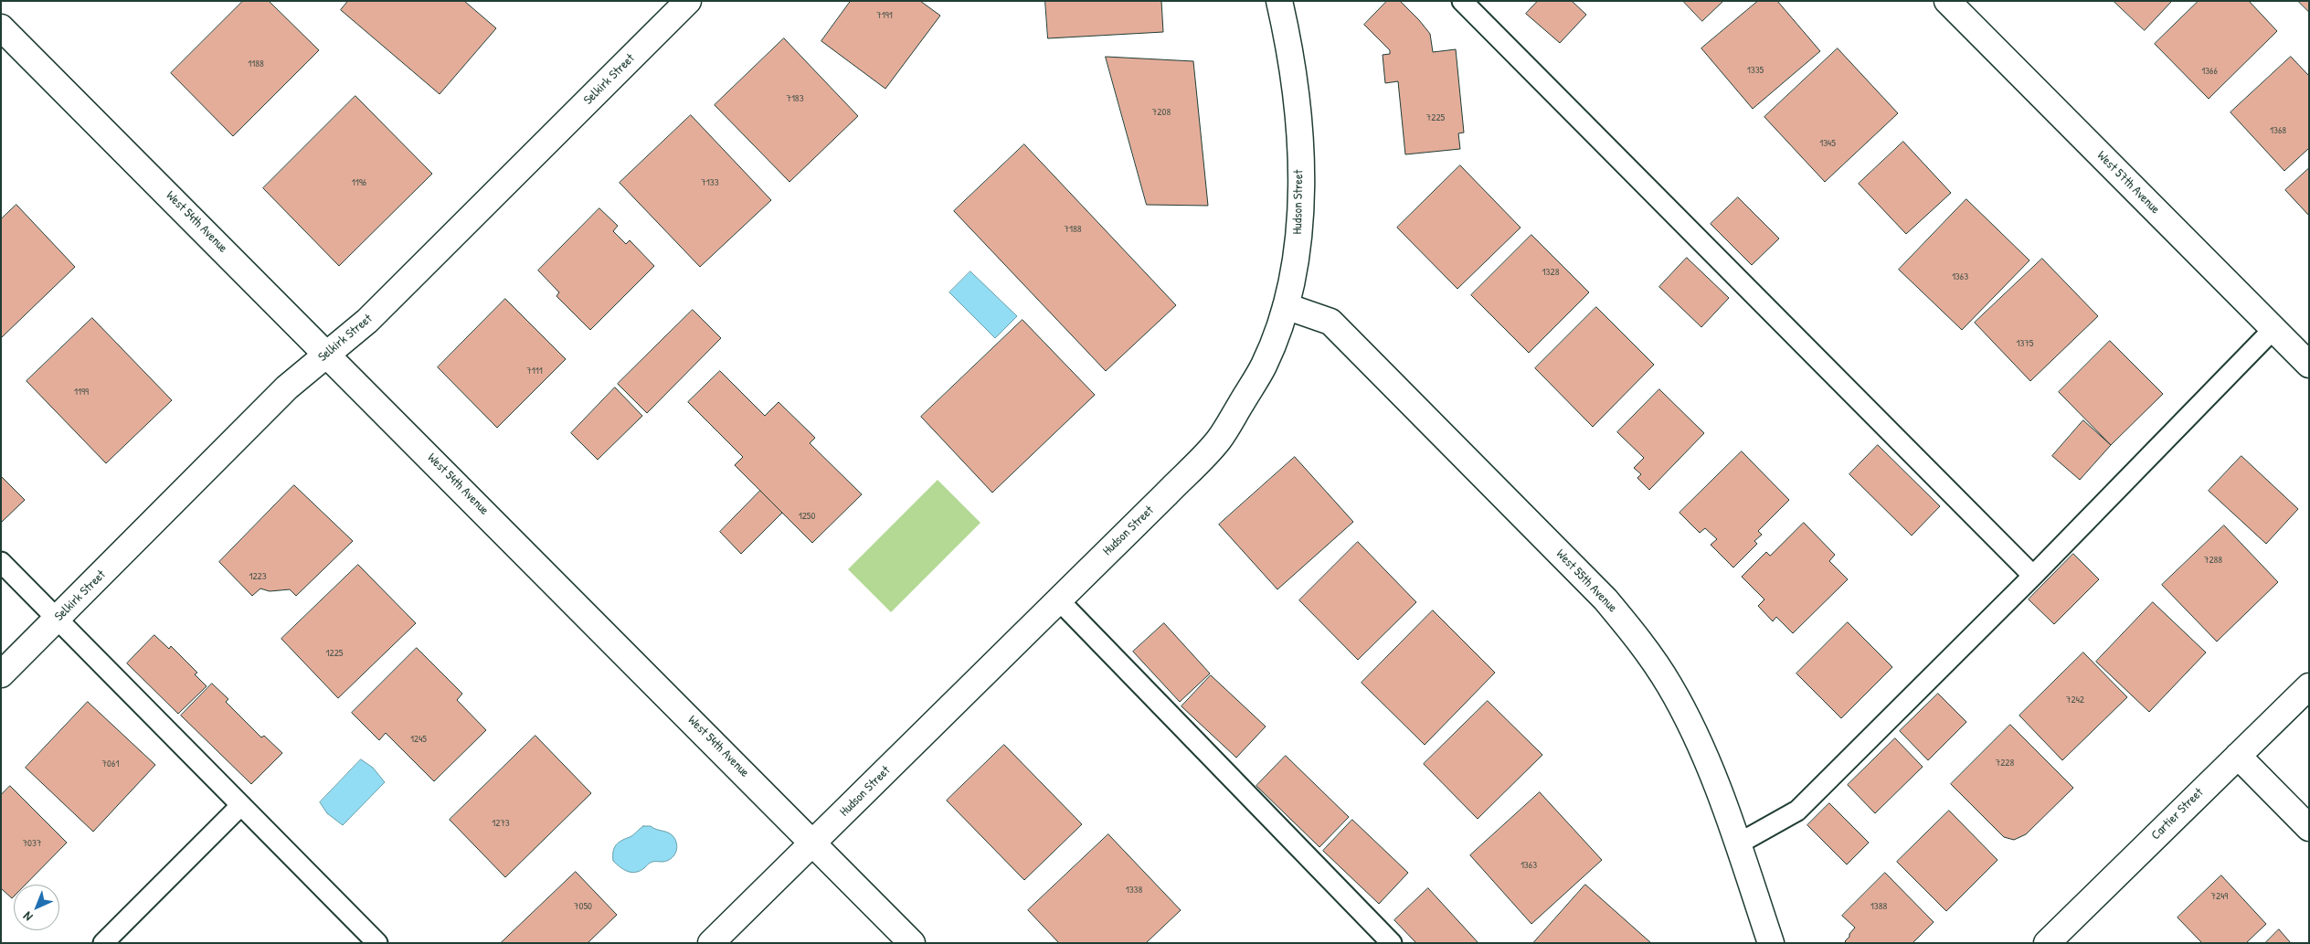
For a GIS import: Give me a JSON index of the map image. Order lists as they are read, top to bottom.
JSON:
{
  "streets": {
    "street": [
      "Selkirk Street",
      "West 57th Avenue",
      "Hudson Street",
      "West 54th Avenue",
      "West 55th Avenue",
      "Cartier Street"
    ]
  },
  "crossings": [
    ["Selkirk Street", "West 54th Avenue"],
    ["Hudson Street", "West 54th Avenue"],
    ["Hudson Street", "West 55th Avenue"]
  ],
  "house_numbers": [
    "7191",
    "1188",
    "1335",
    "1366",
    "7183",
    "7208",
    "7225",
    "1368",
    "1345",
    "1196",
    "7133",
    "7188",
    "1328",
    "1363",
    "1375",
    "7111",
    "1199",
    "1250",
    "7288",
    "1223",
    "1225",
    "7242",
    "1245",
    "7228",
    "7061",
    "1273",
    "7037",
    "1363",
    "1338",
    "7249",
    "7050",
    "1388"
  ],
  "north": "bottom left"
}
